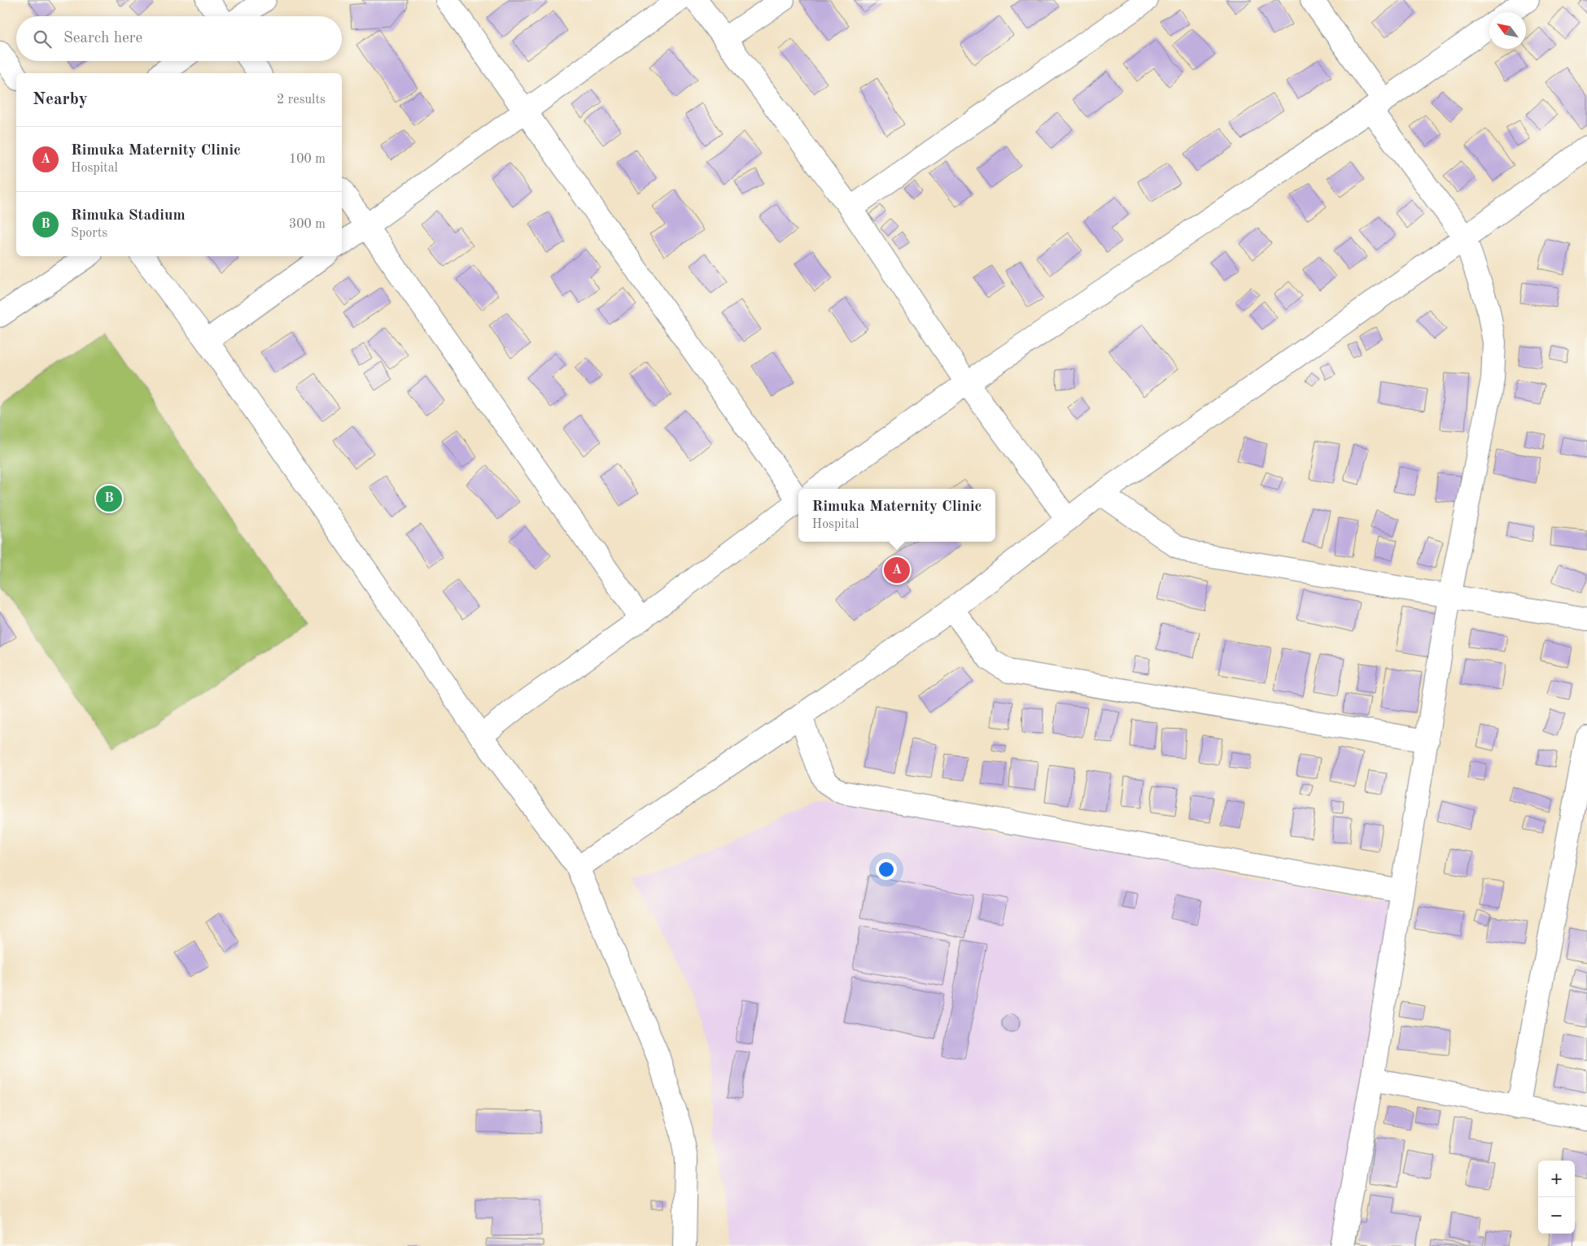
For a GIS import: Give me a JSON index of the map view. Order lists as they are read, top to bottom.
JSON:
{
  "north": "top left",
  "page": {
    "search": "Search here",
    "heading": ["Nearby", "2 results"],
    "list": [
      {
        "mark": "A",
        "name": "Rimuka Maternity Clinic",
        "note": "Hospital",
        "value": "100 m"
      },
      {
        "mark": "B",
        "name": "Rimuka Stadium",
        "note": "Sports",
        "value": "300 m"
      }
    ],
    "pins": ["B", "A"],
    "popup": ["Rimuka Maternity Clinic", "Hospital"],
    "map_buttons": ["+", "−"]
  }
}
